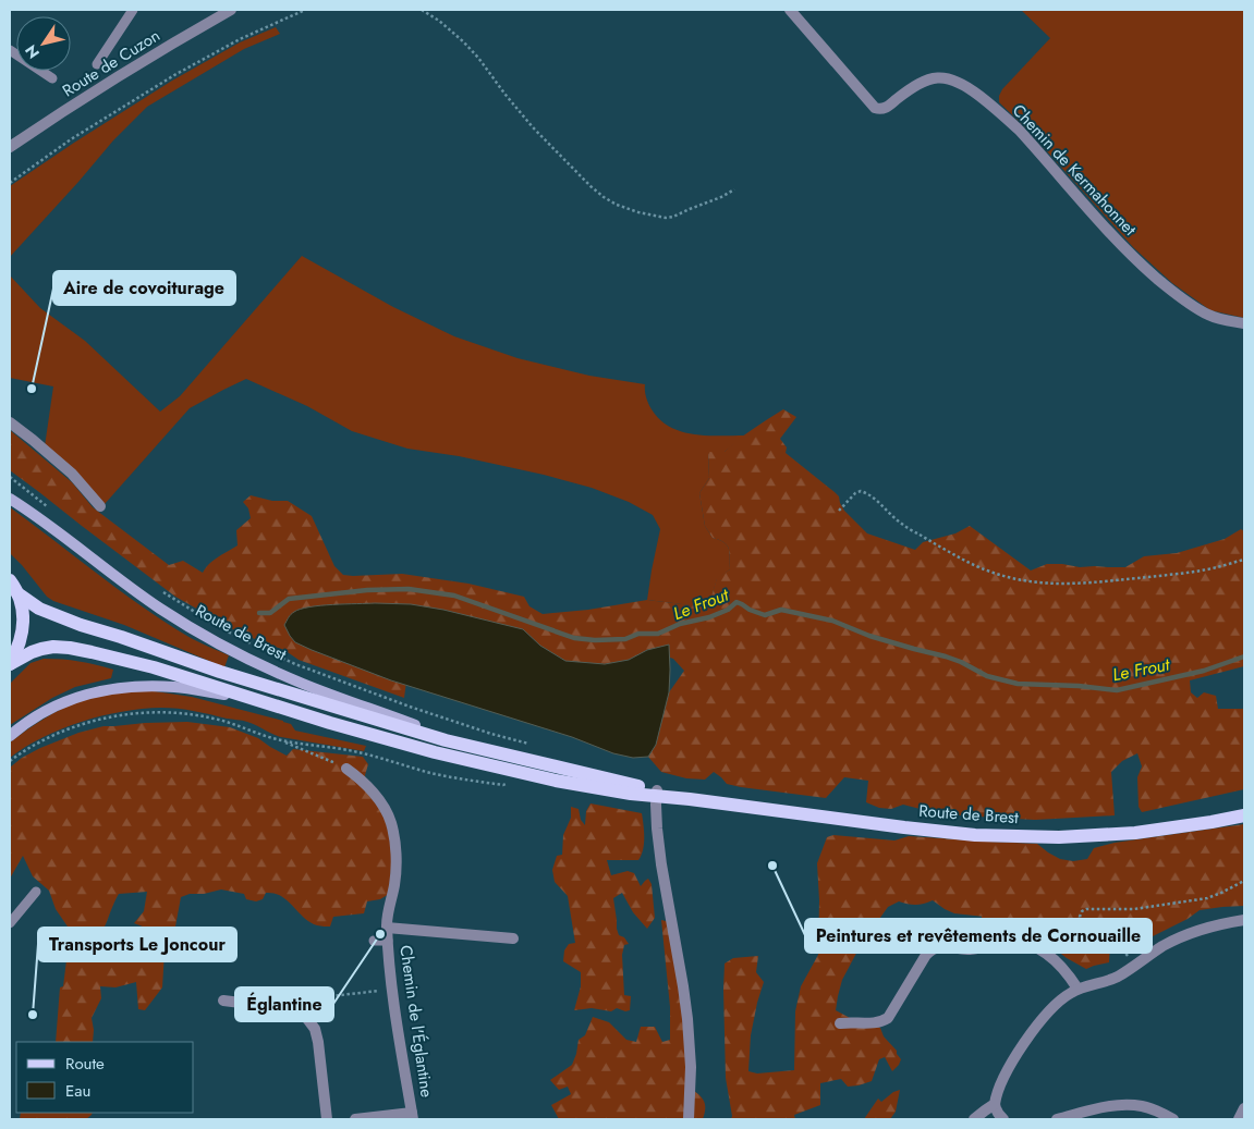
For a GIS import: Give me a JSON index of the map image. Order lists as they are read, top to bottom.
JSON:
{
  "streets": {
    "main road": ["Route de Brest"],
    "street": ["Route de Cuzon", "Chemin de Kermahonnet", "Chemin de l'Églantine"]
  },
  "water": ["Le Frout"],
  "places": [
    "Aire de covoiturage",
    "Peintures et revêtements de Cornouaille",
    "Églantine",
    "Transports Le Joncour"
  ],
  "legend": ["Route", "Eau"],
  "north": "bottom left"
}
